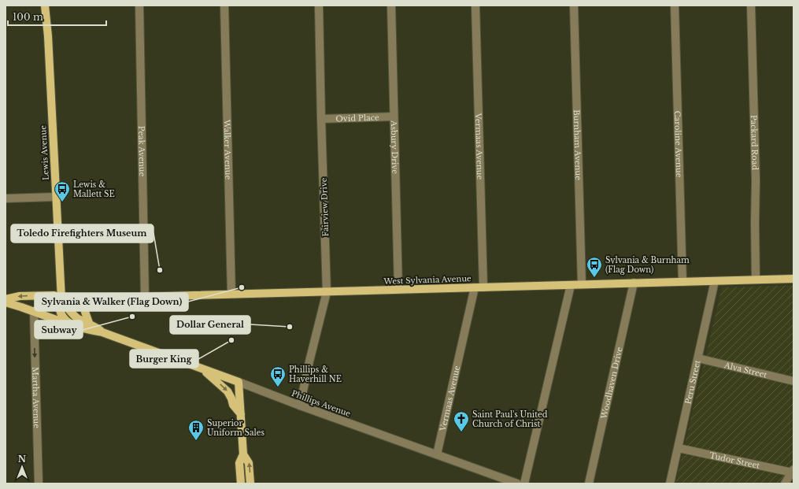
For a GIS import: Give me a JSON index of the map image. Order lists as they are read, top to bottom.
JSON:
{
  "streets": {
    "main road": ["Lewis Avenue", "West Sylvania Avenue", "Phillips Avenue"],
    "street": [
      "Ovid Place",
      "Packard Road",
      "Caroline Avenue",
      "Burnham Avenue",
      "Vermaas Avenue",
      "Asbury Drive",
      "Walker Avenue",
      "Peak Avenue",
      "Fairview Drive",
      "Alva Street",
      "Peru Street",
      "Woodhaven Drive",
      "Martha Avenue",
      "Tudor Street"
    ]
  },
  "crossings": [
    ["Ovid Place", "Asbury Drive"],
    ["Ovid Place", "Fairview Drive"],
    ["Packard Road", "West Sylvania Avenue"],
    ["Caroline Avenue", "West Sylvania Avenue"],
    ["Burnham Avenue", "West Sylvania Avenue"],
    ["Vermaas Avenue", "West Sylvania Avenue"],
    ["Vermaas Avenue", "Phillips Avenue"],
    ["Asbury Drive", "West Sylvania Avenue"],
    ["Walker Avenue", "West Sylvania Avenue"],
    ["Peak Avenue", "West Sylvania Avenue"],
    ["Lewis Avenue", "West Sylvania Avenue"],
    ["Lewis Avenue", "Phillips Avenue"],
    ["Fairview Drive", "West Sylvania Avenue"],
    ["Fairview Drive", "Phillips Avenue"],
    ["West Sylvania Avenue", "Peru Street"],
    ["West Sylvania Avenue", "Woodhaven Drive"],
    ["West Sylvania Avenue", "Martha Avenue"],
    ["West Sylvania Avenue", "Phillips Avenue"],
    ["Alva Street", "Peru Street"],
    ["Peru Street", "Tudor Street"]
  ],
  "one_way": ["Martha Avenue"],
  "places": {
    "bus stop": ["Lewis & Mallett SE", "Sylvania & Burnham (Flag Down)", "Phillips & Haverhill NE"],
    "other": [
      "Toledo Firefighters Museum",
      "Sylvania & Walker (Flag Down)",
      "Subway",
      "Dollar General",
      "Burger King"
    ],
    "church": ["Saint Paul's United Church of Christ"],
    "building": ["Superior Uniform Sales"]
  },
  "scale_bar": "100 m",
  "north": "top"
}
